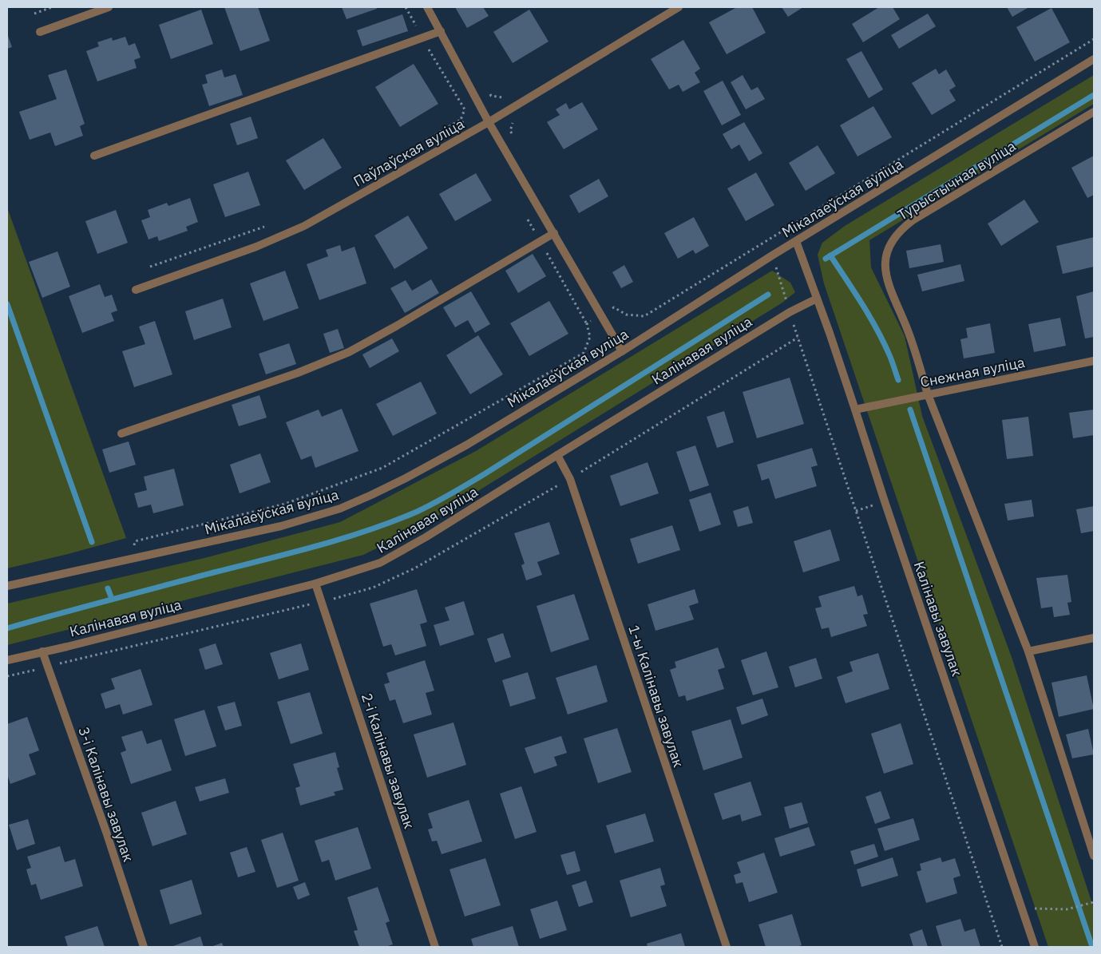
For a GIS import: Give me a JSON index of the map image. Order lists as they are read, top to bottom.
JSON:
{
  "streets": {
    "street": [
      "Паўлаўская вуліца",
      "Турыстычная вуліца",
      "Мікалаеўская вуліца",
      "Калінавая вуліца",
      "Снежная вуліца",
      "Калінавы завулак",
      "1-ы Калінавы завулак",
      "2-і Калінавы завулак",
      "3-і Калінавы завулак"
    ]
  },
  "crossings": [
    ["Турыстычная вуліца", "Снежная вуліца"],
    ["Мікалаеўская вуліца", "Калінавы завулак"],
    ["Калінавая вуліца", "Калінавы завулак"],
    ["Калінавая вуліца", "1-ы Калінавы завулак"],
    ["Калінавая вуліца", "2-і Калінавы завулак"],
    ["Калінавая вуліца", "3-і Калінавы завулак"],
    ["Снежная вуліца", "Калінавы завулак"]
  ]
}
